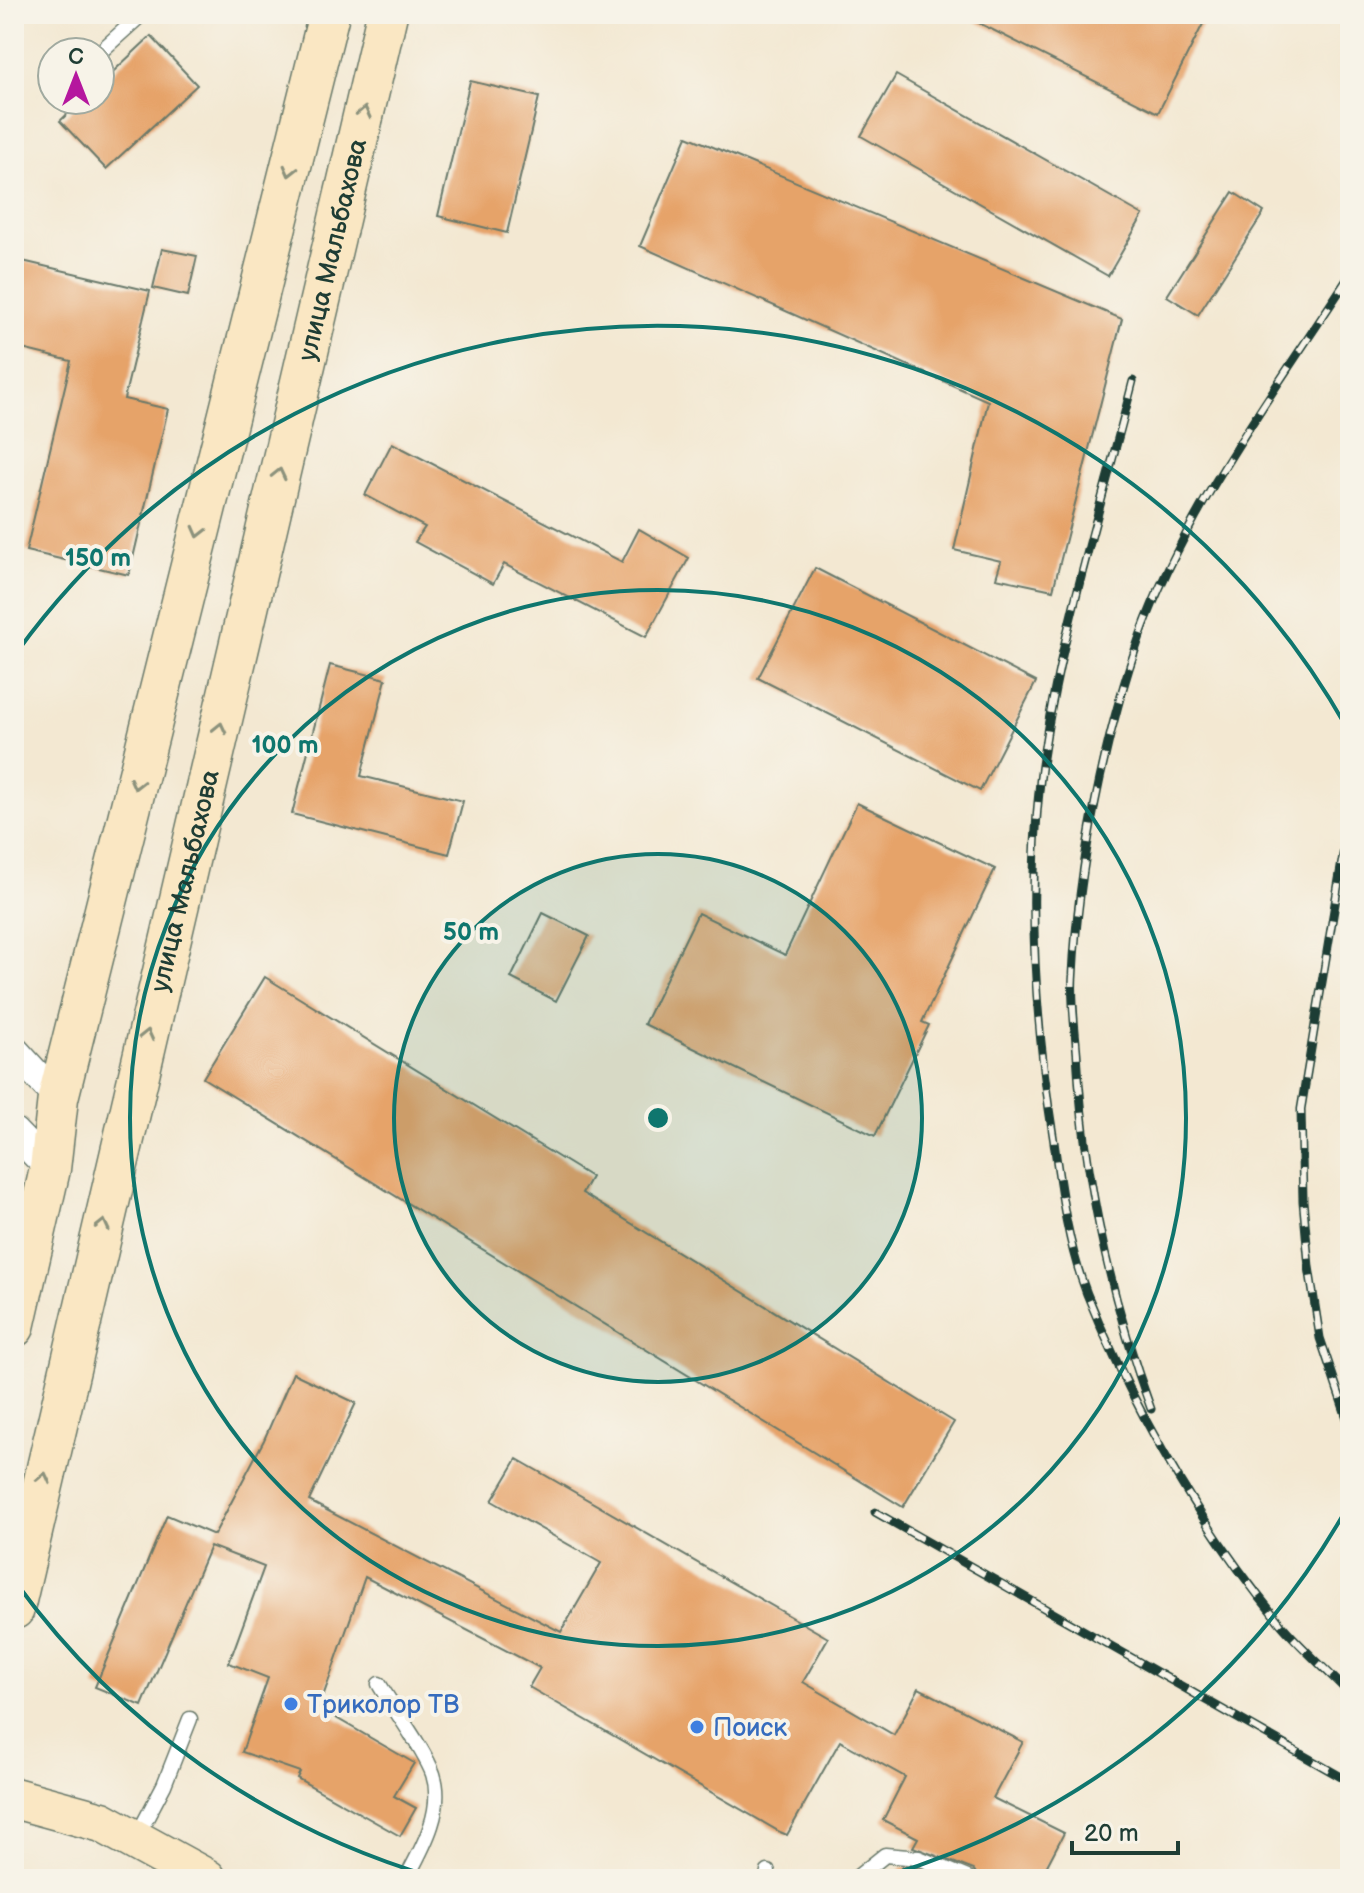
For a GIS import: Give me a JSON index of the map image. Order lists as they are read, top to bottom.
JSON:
{
  "streets": {
    "main road": ["улица Мальбахова"]
  },
  "places": ["Триколор ТВ", "Поиск"],
  "scale_bar": "20 m",
  "north": "top",
  "rings": ["150 m", "100 m", "50 m"]
}
